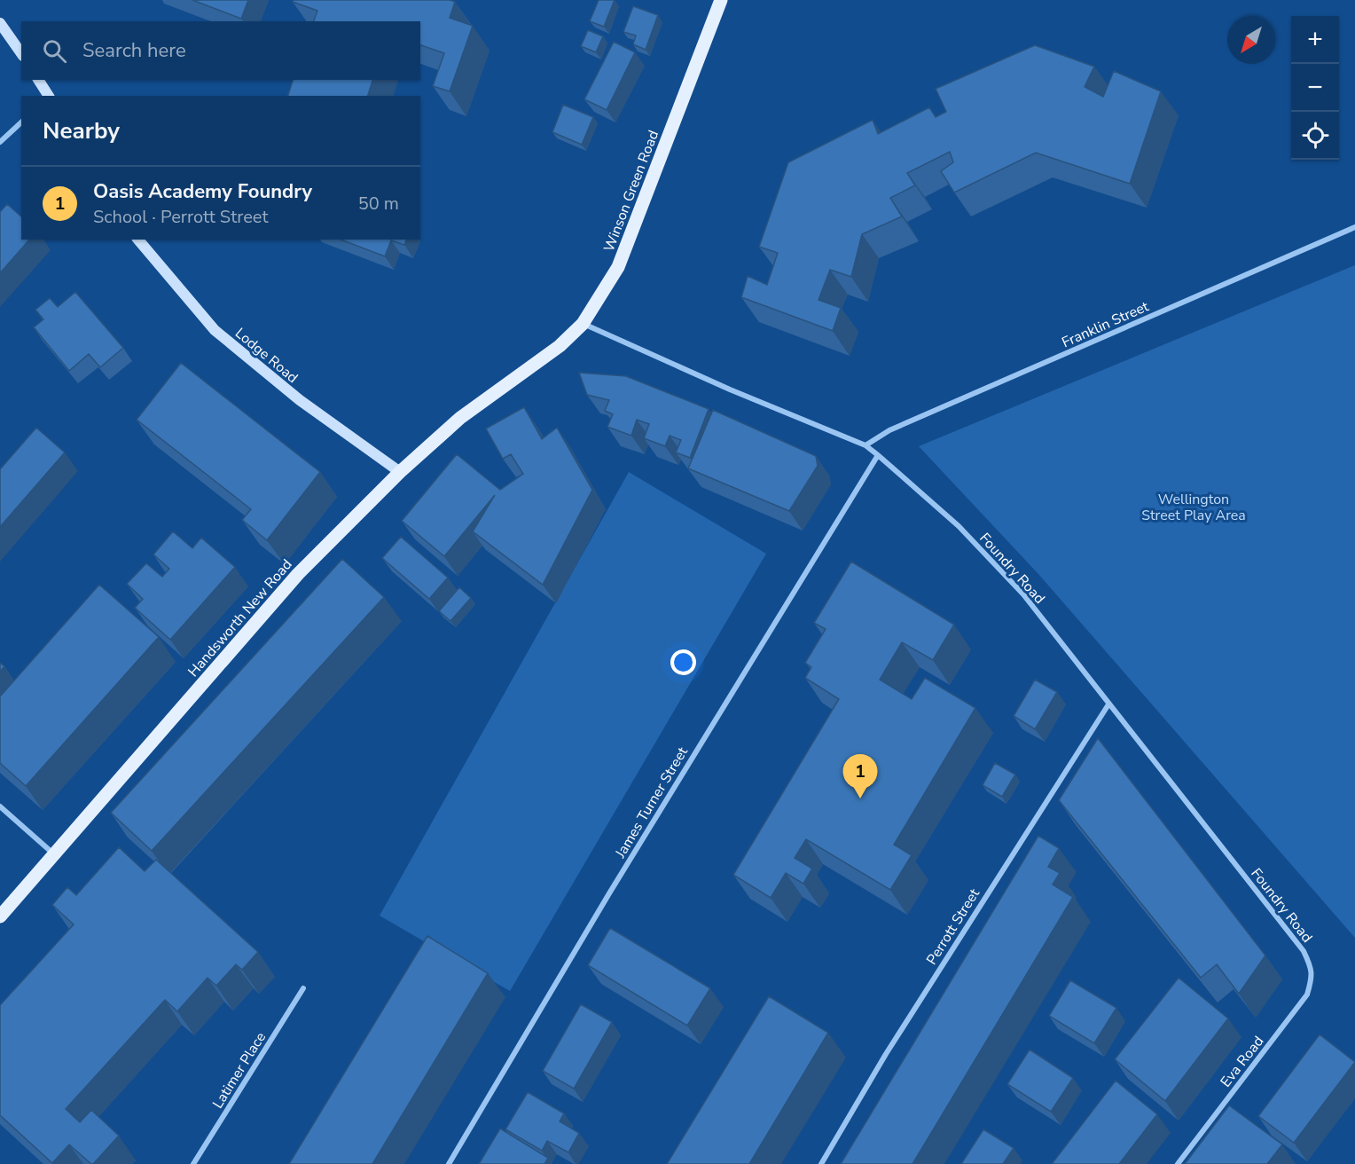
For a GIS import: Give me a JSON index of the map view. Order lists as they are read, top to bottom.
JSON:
{
  "streets": {
    "main road": ["Winson Green Road", "Handsworth New Road"],
    "street": [
      "Franklin Street",
      "Lodge Road",
      "Foundry Road",
      "James Turner Street",
      "Perrott Street",
      "Eva Road",
      "Latimer Place"
    ]
  },
  "crossings": [
    ["Winson Green Road", "Foundry Road"],
    ["Winson Green Road", "Handsworth New Road"],
    ["Franklin Street", "Foundry Road"],
    ["Lodge Road", "Handsworth New Road"],
    ["Foundry Road", "James Turner Street"],
    ["Foundry Road", "Perrott Street"],
    ["Foundry Road", "Eva Road"]
  ],
  "parks": ["Wellington Street Play Area"],
  "north": "bottom left",
  "page": {
    "map_buttons": ["+", "−"],
    "search": "Search here",
    "heading": "Nearby",
    "list": [
      {
        "mark": "1",
        "name": "Oasis Academy Foundry",
        "note": "School · Perrott Street",
        "value": "50 m"
      }
    ],
    "pins": "1"
  }
}
